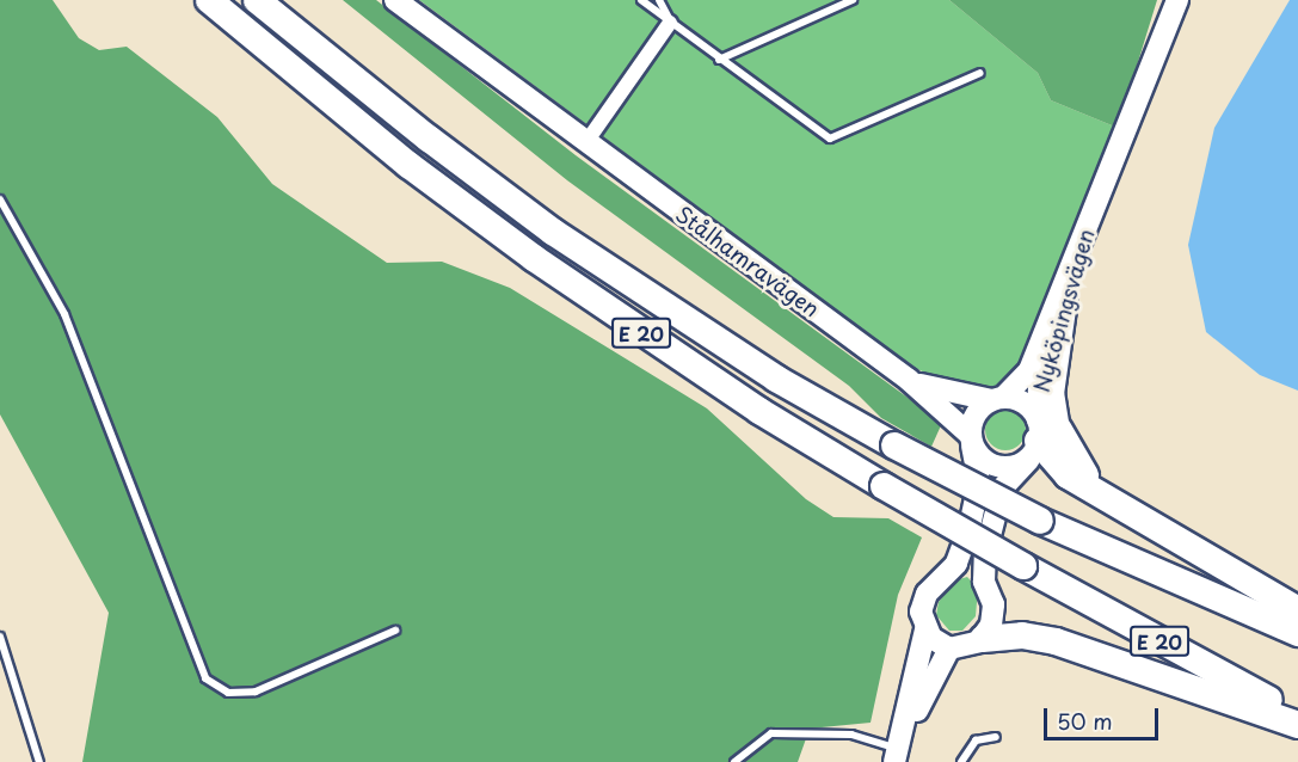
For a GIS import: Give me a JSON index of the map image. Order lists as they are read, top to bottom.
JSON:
{
  "streets": {
    "highway": ["E 20"],
    "main road": ["Stålhamravägen", "Nyköpingsvägen"]
  },
  "crossings": [
    ["Stålhamravägen", "Nyköpingsvägen"]
  ],
  "scale_bar": "50 m"
}
